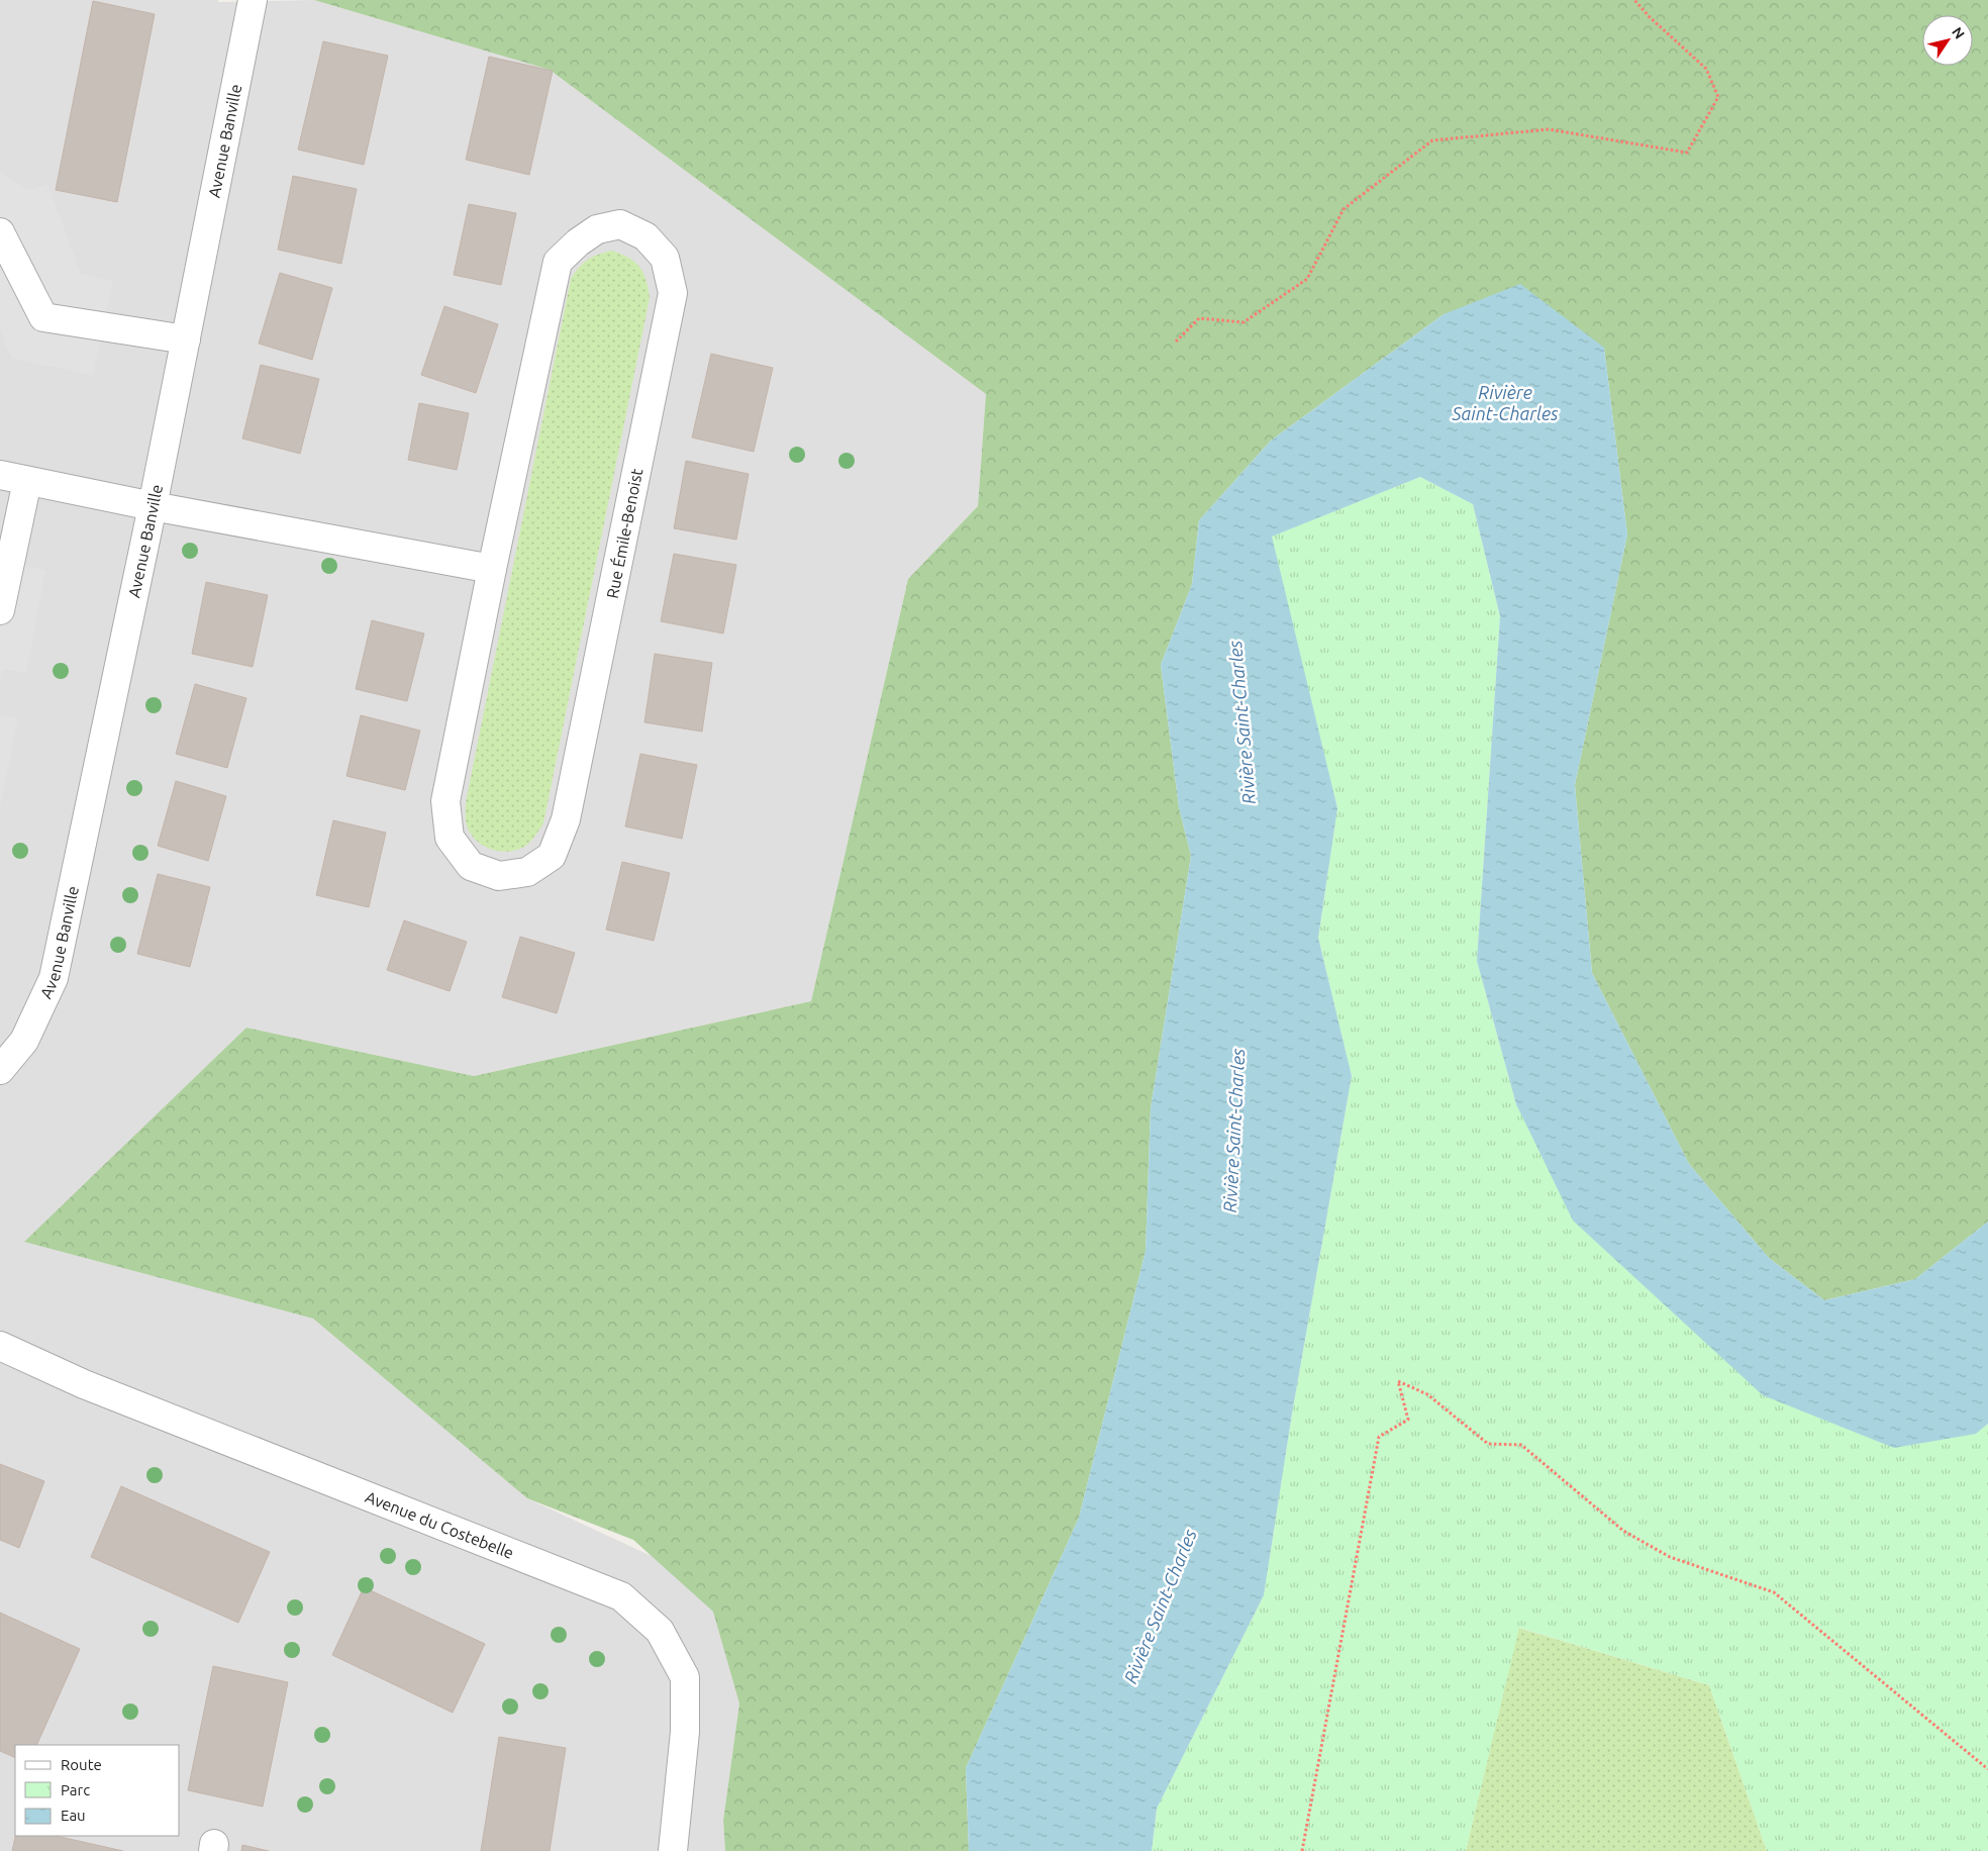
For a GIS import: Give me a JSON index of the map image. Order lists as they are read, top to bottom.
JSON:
{
  "streets": {
    "street": ["Avenue Banville", "Rue Émile-Benoist", "Avenue du Costebelle"]
  },
  "water": ["Rivière Saint-Charles"],
  "legend": ["Route", "Parc", "Eau"],
  "north": "top right"
}
